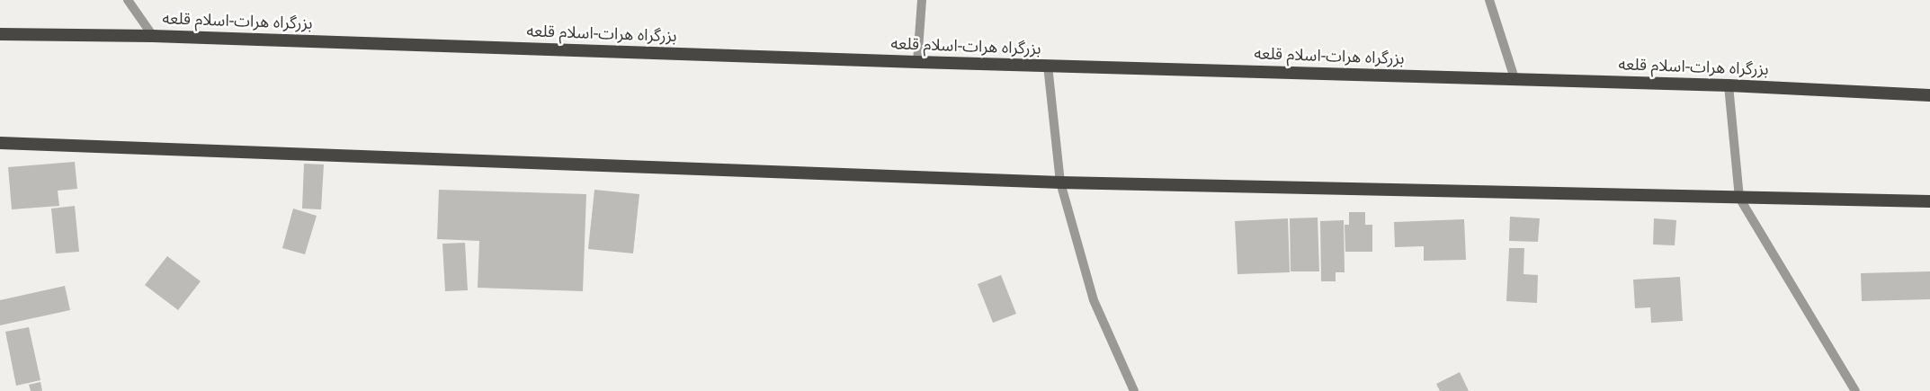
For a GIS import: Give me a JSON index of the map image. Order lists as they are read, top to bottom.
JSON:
{
  "streets": {
    "highway": ["بزرگراه هرات-اسلام قلعه"]
  }
}
